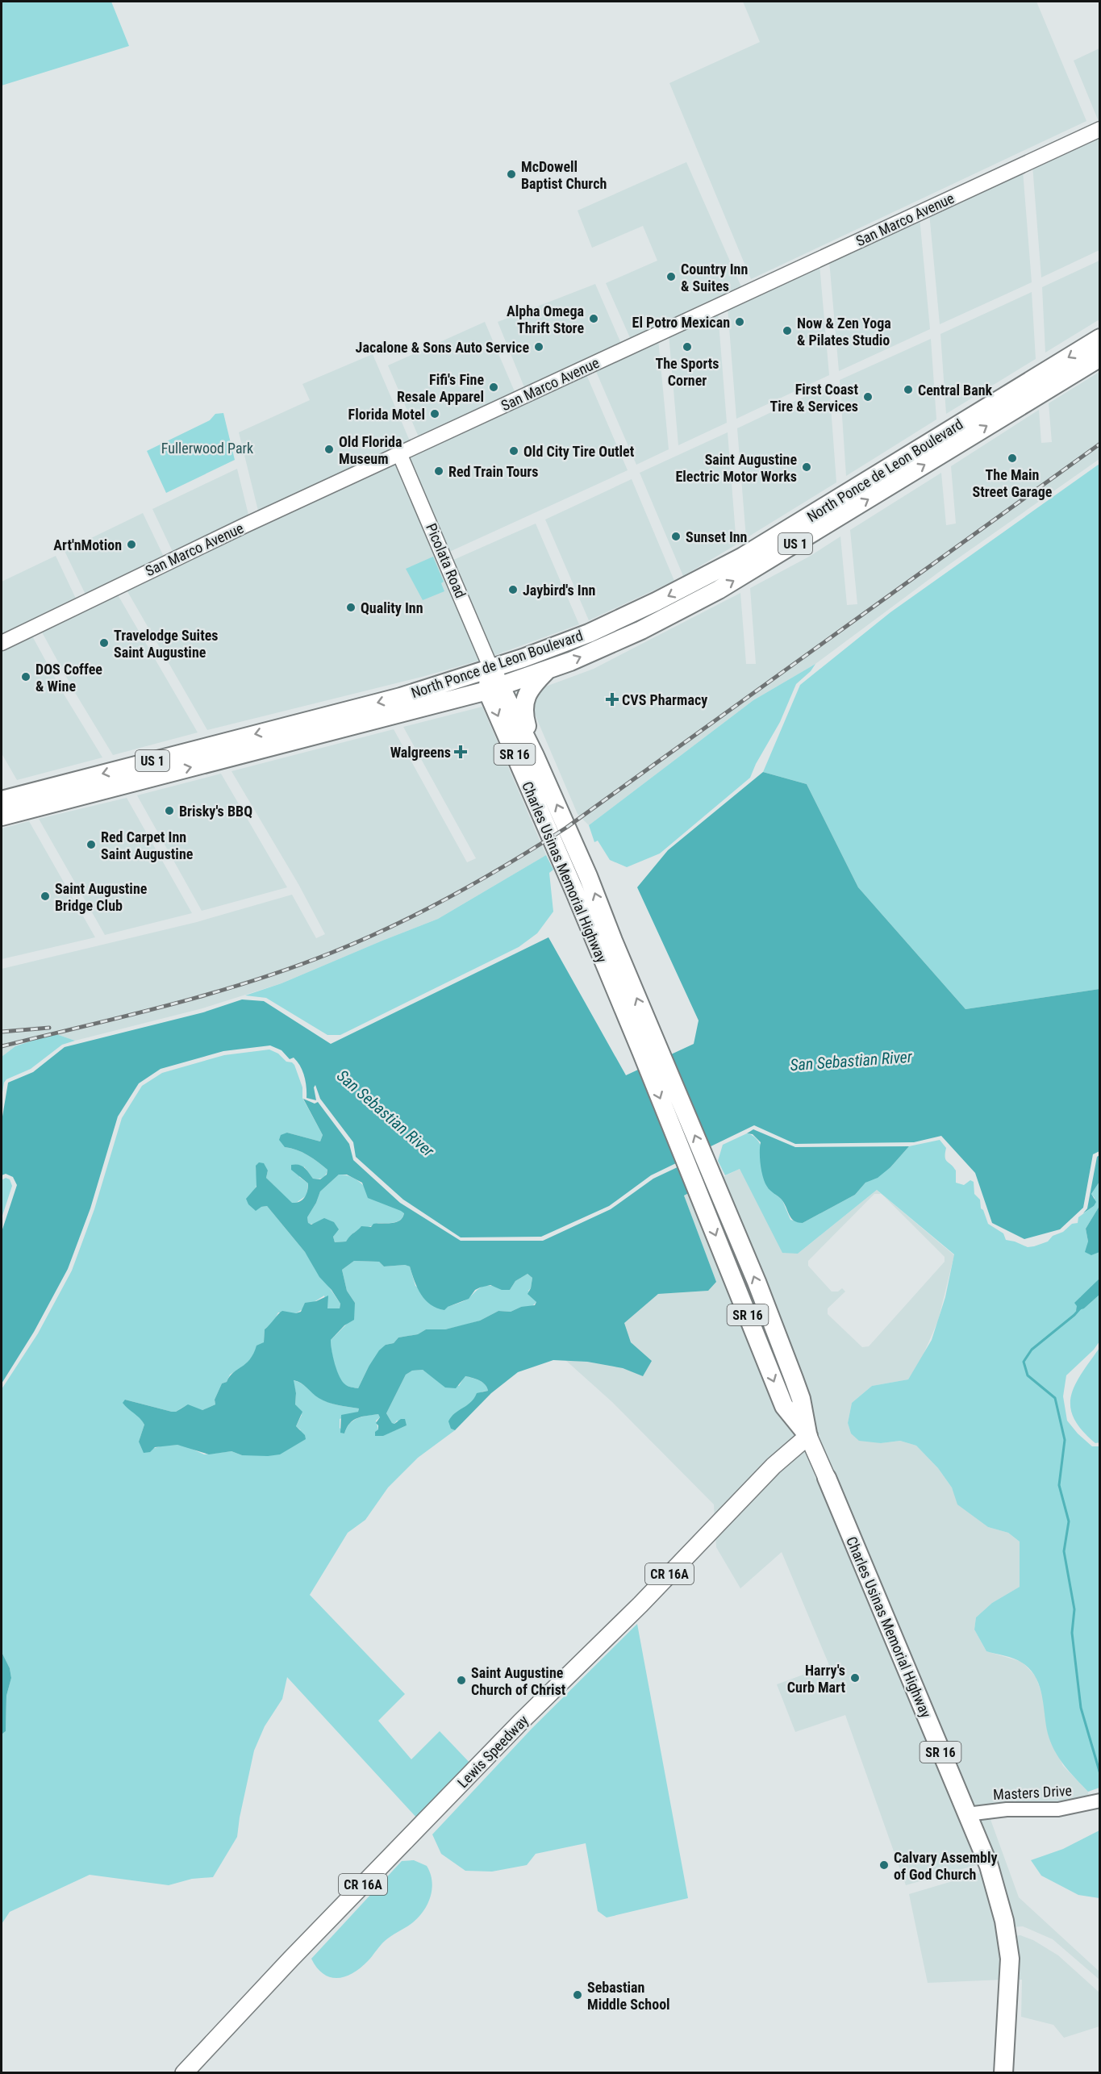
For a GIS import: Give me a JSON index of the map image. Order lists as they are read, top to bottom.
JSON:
{
  "streets": {
    "highway": [
      "North Ponce de Leon Boulevard",
      "US 1",
      "SR 16",
      "Charles Usinas Memorial Highway"
    ],
    "main road": [
      "San Marco Avenue",
      "Picolata Road",
      "CR 16A",
      "Lewis Speedway"
    ],
    "street": ["Masters Drive"]
  },
  "crossings": [
    ["San Marco Avenue", "Picolata Road"],
    ["North Ponce de Leon Boulevard", "Picolata Road"],
    ["North Ponce de Leon Boulevard", "Charles Usinas Memorial Highway"],
    ["Charles Usinas Memorial Highway", "Lewis Speedway"],
    ["Charles Usinas Memorial Highway", "Masters Drive"]
  ],
  "water": ["San Sebastian River"],
  "parks": ["Fullerwood Park"],
  "places": {
    "other": [
      "McDowell Baptist Church",
      "Country Inn & Suites",
      "Alpha Omega Thrift Store",
      "El Potro Mexican",
      "Now & Zen Yoga & Pilates Studio",
      "Jacalone & Sons Auto Service",
      "The Sports Corner",
      "Fifi's Fine Resale Apparel",
      "Central Bank",
      "First Coast Tire & Services",
      "Florida Motel",
      "Old Florida Museum",
      "Old City Tire Outlet",
      "The Main Street Garage",
      "Saint Augustine Electric Motor Works",
      "Red Train Tours",
      "Sunset Inn",
      "Art'nMotion",
      "Jaybird's Inn",
      "Quality Inn",
      "Travelodge Suites Saint Augustine",
      "DOS Coffee & Wine",
      "Brisky's BBQ",
      "Red Carpet Inn Saint Augustine",
      "Saint Augustine Bridge Club",
      "Harry's Curb Mart",
      "Saint Augustine Church of Christ",
      "Calvary Assembly of God Church",
      "Sebastian Middle School"
    ],
    "health": ["CVS Pharmacy", "Walgreens"]
  }
}
